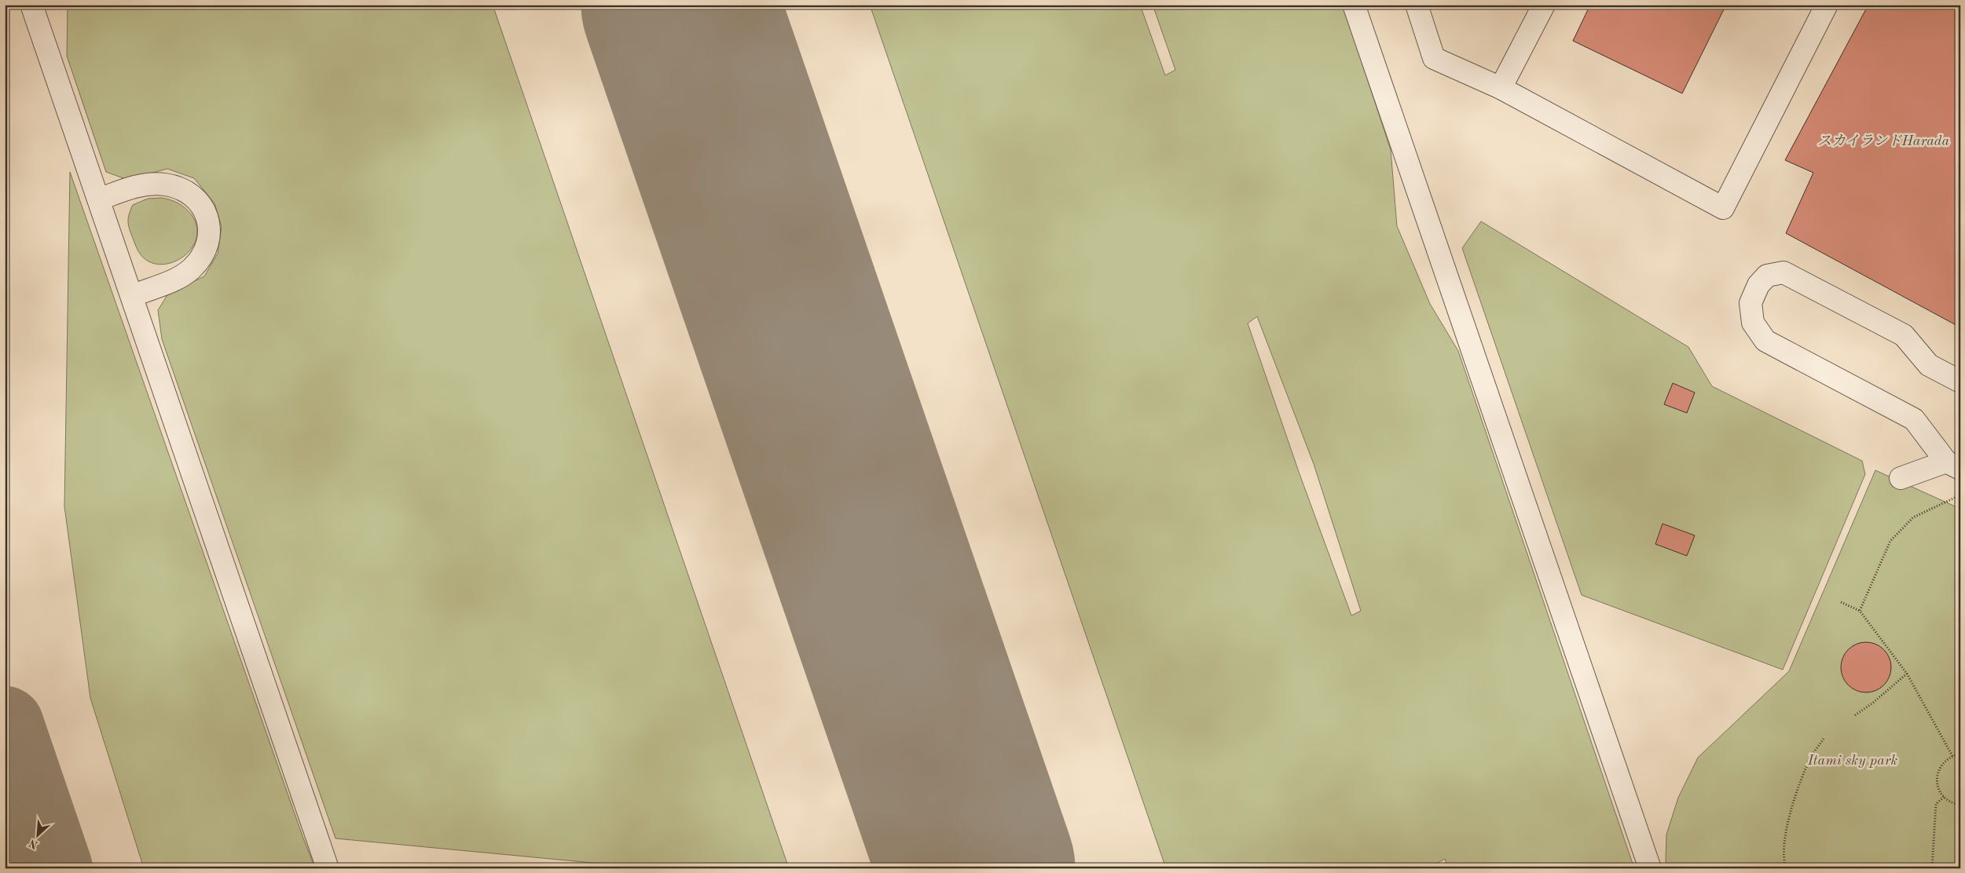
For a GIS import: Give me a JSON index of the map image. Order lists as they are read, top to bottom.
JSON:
{
  "parks": ["スカイランドHarada", "Itami sky park"],
  "north": "bottom left"
}
